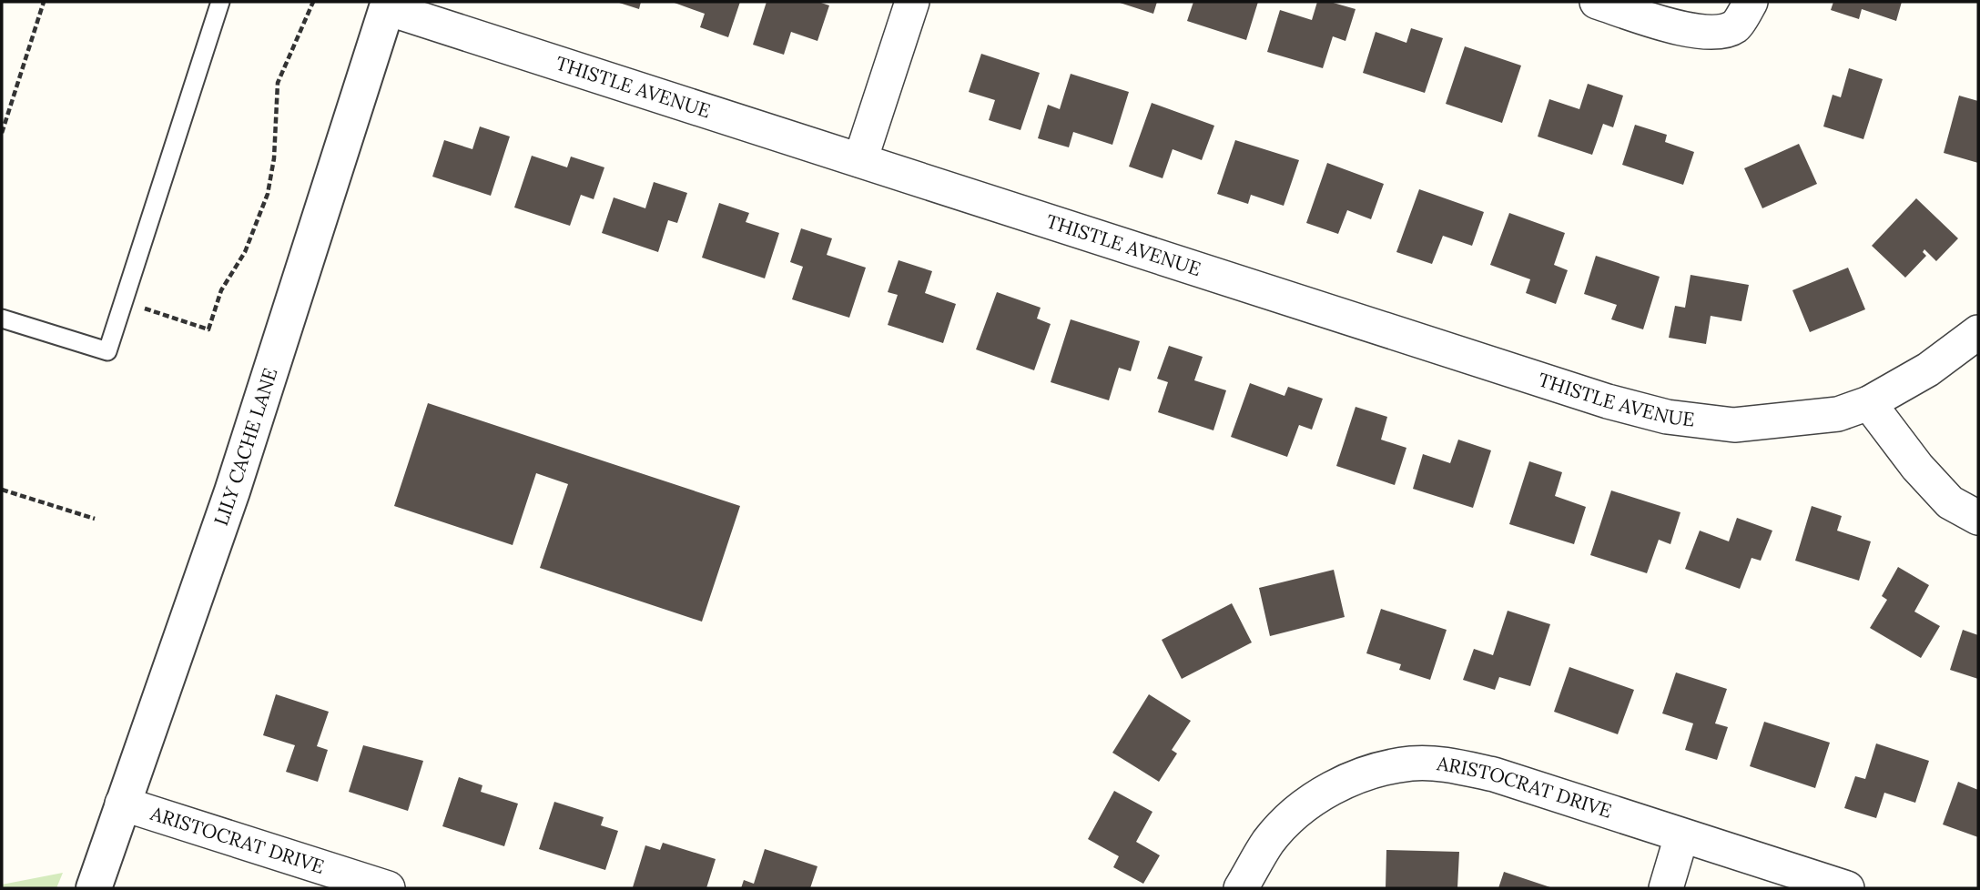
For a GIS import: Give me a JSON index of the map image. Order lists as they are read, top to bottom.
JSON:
{
  "streets": {
    "street": ["THISTLE AVENUE", "LILY CACHE LANE", "ARISTOCRAT DRIVE"]
  },
  "crossings": [
    ["THISTLE AVENUE", "LILY CACHE LANE"],
    ["LILY CACHE LANE", "ARISTOCRAT DRIVE"]
  ]
}
